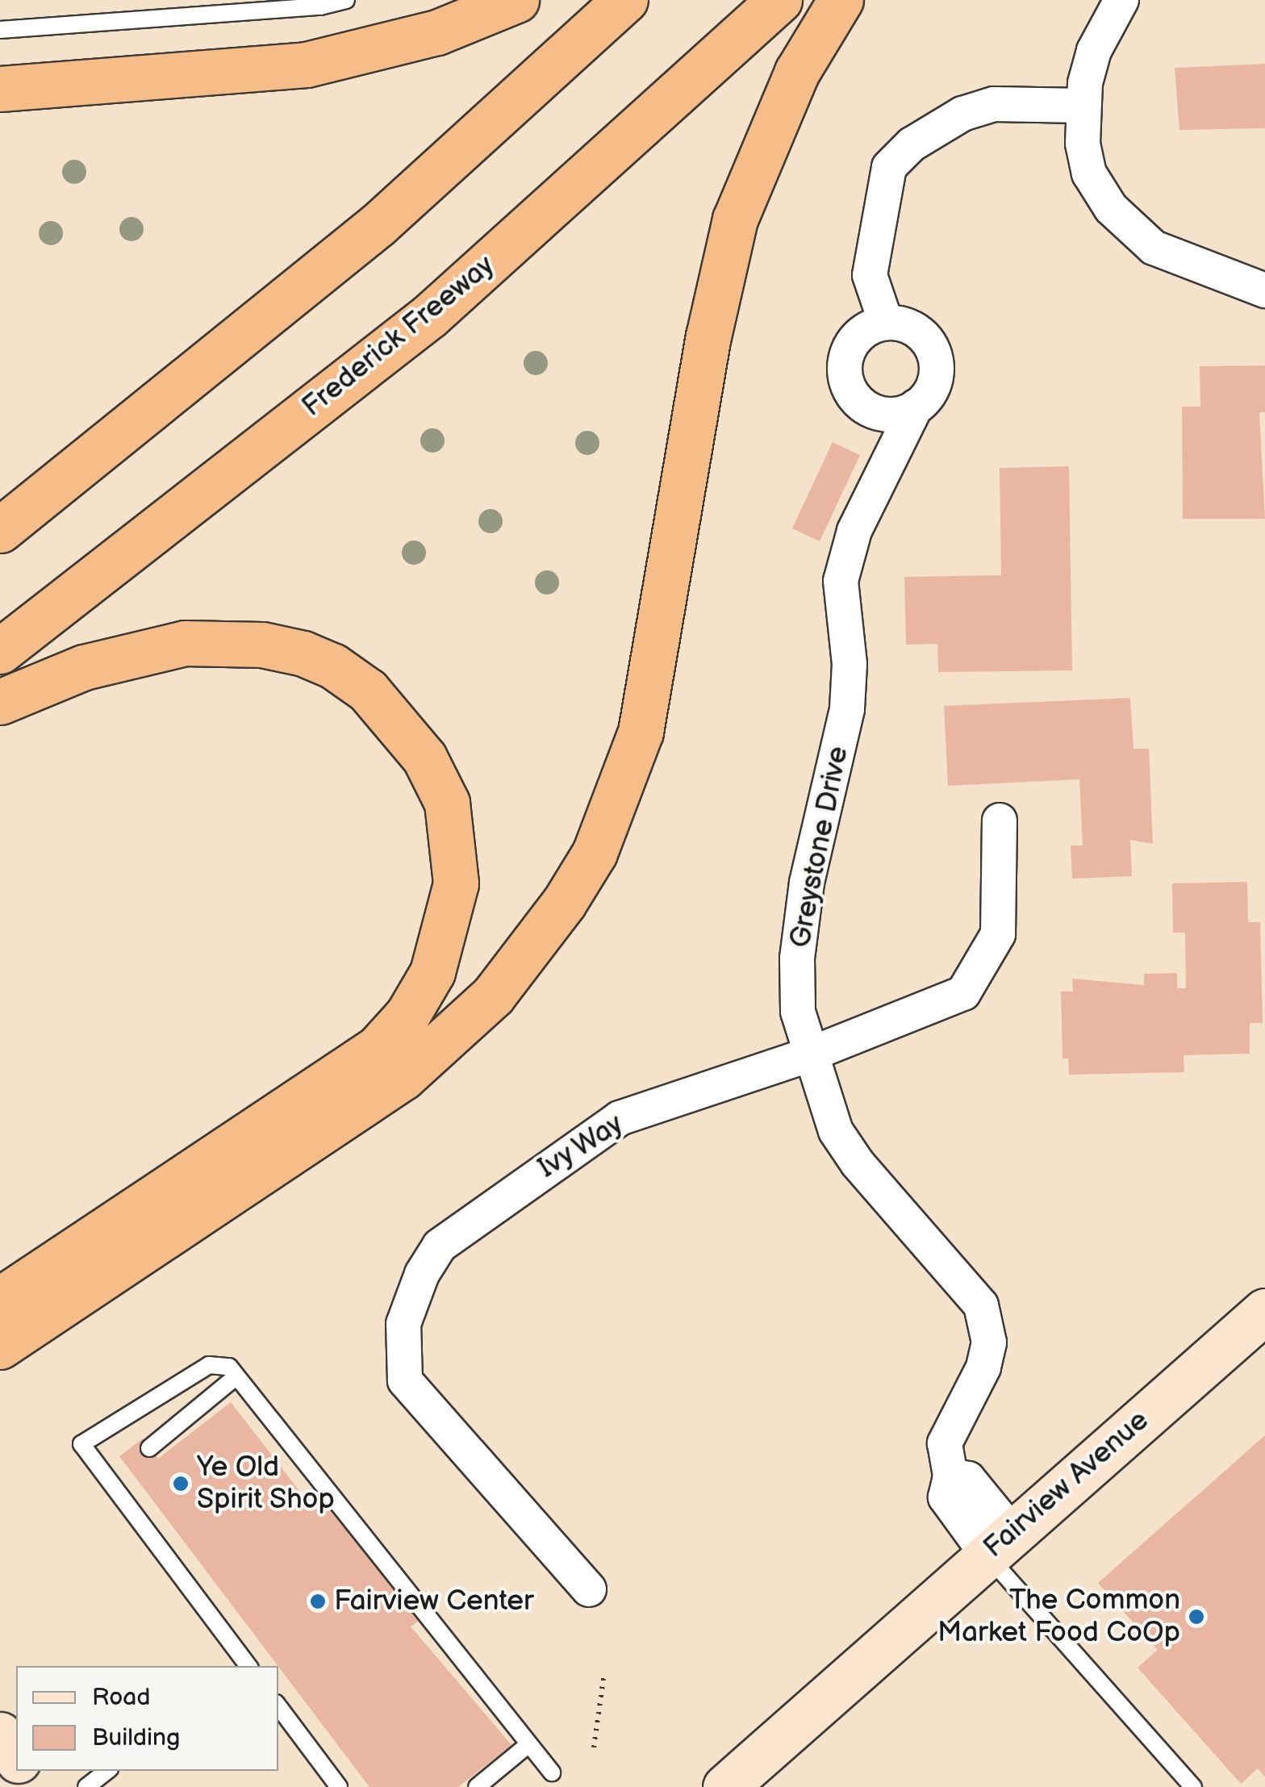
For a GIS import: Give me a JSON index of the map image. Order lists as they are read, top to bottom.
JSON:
{
  "streets": {
    "highway": ["Frederick Freeway"],
    "street": ["Greystone Drive", "Ivy Way", "Fairview Avenue"]
  },
  "crossings": [
    ["Greystone Drive", "Ivy Way"],
    ["Greystone Drive", "Fairview Avenue"]
  ],
  "places": ["Ye Old Spirit Shop", "Fairview Center", "The Common Market Food CoOp"],
  "legend": ["Road", "Building"]
}
